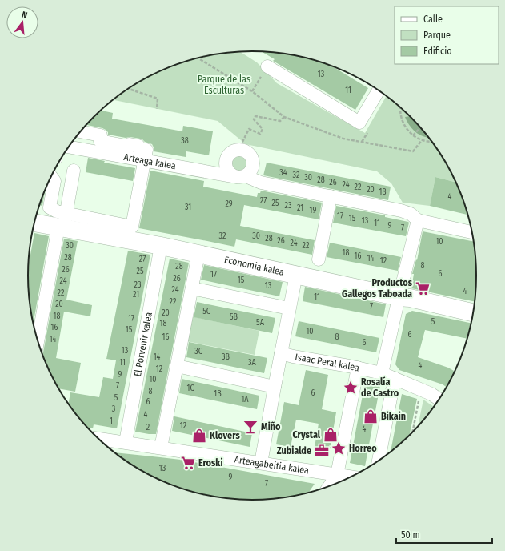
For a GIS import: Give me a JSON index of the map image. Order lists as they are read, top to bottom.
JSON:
{
  "streets": {
    "street": [
      "Arteaga kalea",
      "Economia kalea",
      "El Porvenir kalea",
      "Isaac Peral kalea",
      "Arteagabeitia kalea"
    ]
  },
  "crossings": [
    ["Economia kalea", "El Porvenir kalea"],
    ["El Porvenir kalea", "Arteagabeitia kalea"]
  ],
  "parks": ["Parque de las Esculturas"],
  "places": {
    "supermarket": ["Productos Gallegos Taboada", "Eroski"],
    "place": ["Rosalía de Castro", "Horreo"],
    "shop": ["Bikain", "Crystal", "Klovers"],
    "bar": ["Miño"],
    "office": ["Zubialde"]
  },
  "house_numbers": [
    "13",
    "11",
    "38",
    "34",
    "32",
    "30",
    "28",
    "26",
    "24",
    "22",
    "20",
    "18",
    "4",
    "27",
    "25",
    "29",
    "23",
    "31",
    "21",
    "19",
    "17",
    "15",
    "13",
    "11",
    "9",
    "7",
    "32",
    "30",
    "28",
    "26",
    "10",
    "24",
    "30",
    "22",
    "18",
    "16",
    "28",
    "14",
    "27",
    "12",
    "8",
    "28",
    "26",
    "25",
    "6",
    "17",
    "26",
    "15",
    "24",
    "23",
    "13",
    "24",
    "4",
    "22",
    "21",
    "11",
    "22",
    "20",
    "7",
    "5C",
    "20",
    "18",
    "5B",
    "17",
    "5",
    "5A",
    "18",
    "16",
    "15",
    "10",
    "6",
    "16",
    "8",
    "14",
    "6",
    "13",
    "3C",
    "14",
    "3B",
    "11",
    "3A",
    "4",
    "12",
    "9",
    "10",
    "7",
    "1C",
    "8",
    "6",
    "1B",
    "5",
    "1A",
    "6",
    "3",
    "4",
    "1",
    "12",
    "2",
    "4",
    "13",
    "9",
    "7"
  ],
  "legend": ["Calle", "Parque", "Edificio"],
  "scale_bar": "50 m",
  "north": "top"
}
